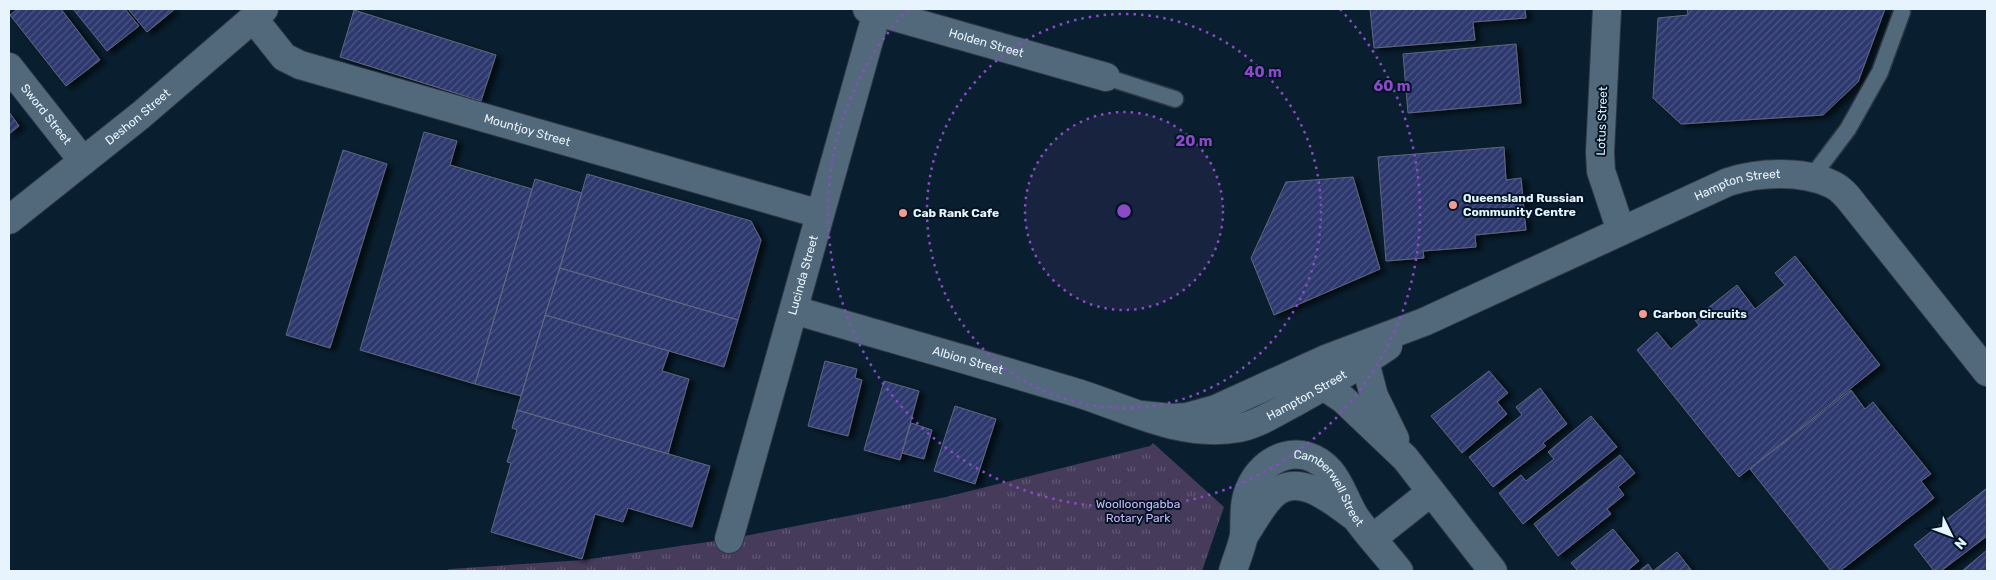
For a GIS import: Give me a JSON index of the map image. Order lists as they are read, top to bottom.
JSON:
{
  "streets": {
    "street": [
      "Holden Street",
      "Sword Street",
      "Deshon Street",
      "Lotus Street",
      "Mountjoy Street",
      "Hampton Street",
      "Lucinda Street",
      "Albion Street",
      "Camberwell Street"
    ]
  },
  "crossings": [
    ["Holden Street", "Lucinda Street"],
    ["Sword Street", "Deshon Street"],
    ["Deshon Street", "Mountjoy Street"],
    ["Lotus Street", "Hampton Street"],
    ["Mountjoy Street", "Lucinda Street"],
    ["Hampton Street", "Albion Street"],
    ["Lucinda Street", "Albion Street"]
  ],
  "parks": ["Woolloongabba Rotary Park"],
  "places": ["Queensland Russian Community Centre", "Cab Rank Cafe", "Carbon Circuits"],
  "north": "bottom right",
  "rings": ["40 m", "60 m", "20 m"]
}
